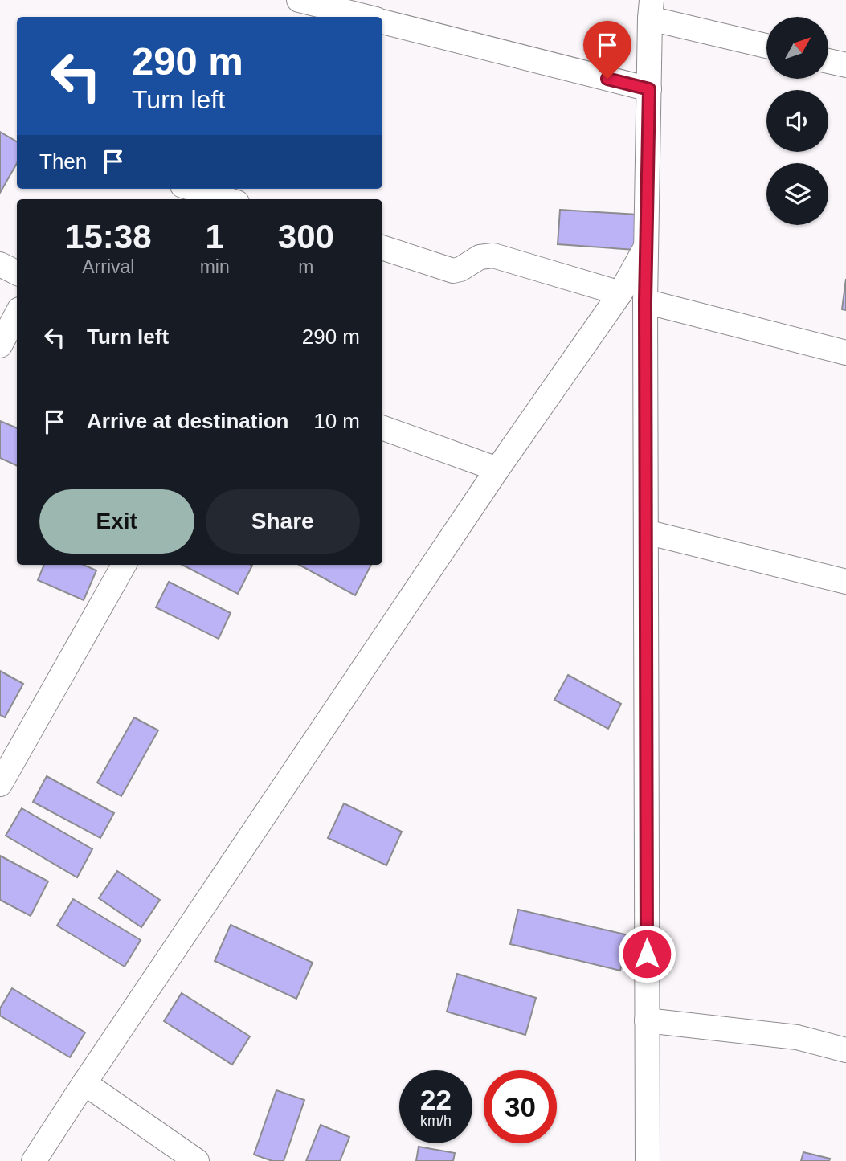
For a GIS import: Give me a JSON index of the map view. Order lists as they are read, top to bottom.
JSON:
{
  "north": "top right",
  "page": {
    "turn": ["290 m", "Turn left"],
    "then": "Then",
    "eta": [
      "15:38",
      "Arrival",
      "1",
      "min",
      "300",
      "m"
    ],
    "list": [
      {
        "name": "Turn left",
        "value": "290 m"
      },
      {
        "name": "Arrive at destination",
        "value": "10 m"
      }
    ],
    "buttons": ["Exit", "Share"],
    "speed": "22 km/h",
    "limit": "30"
  }
}
